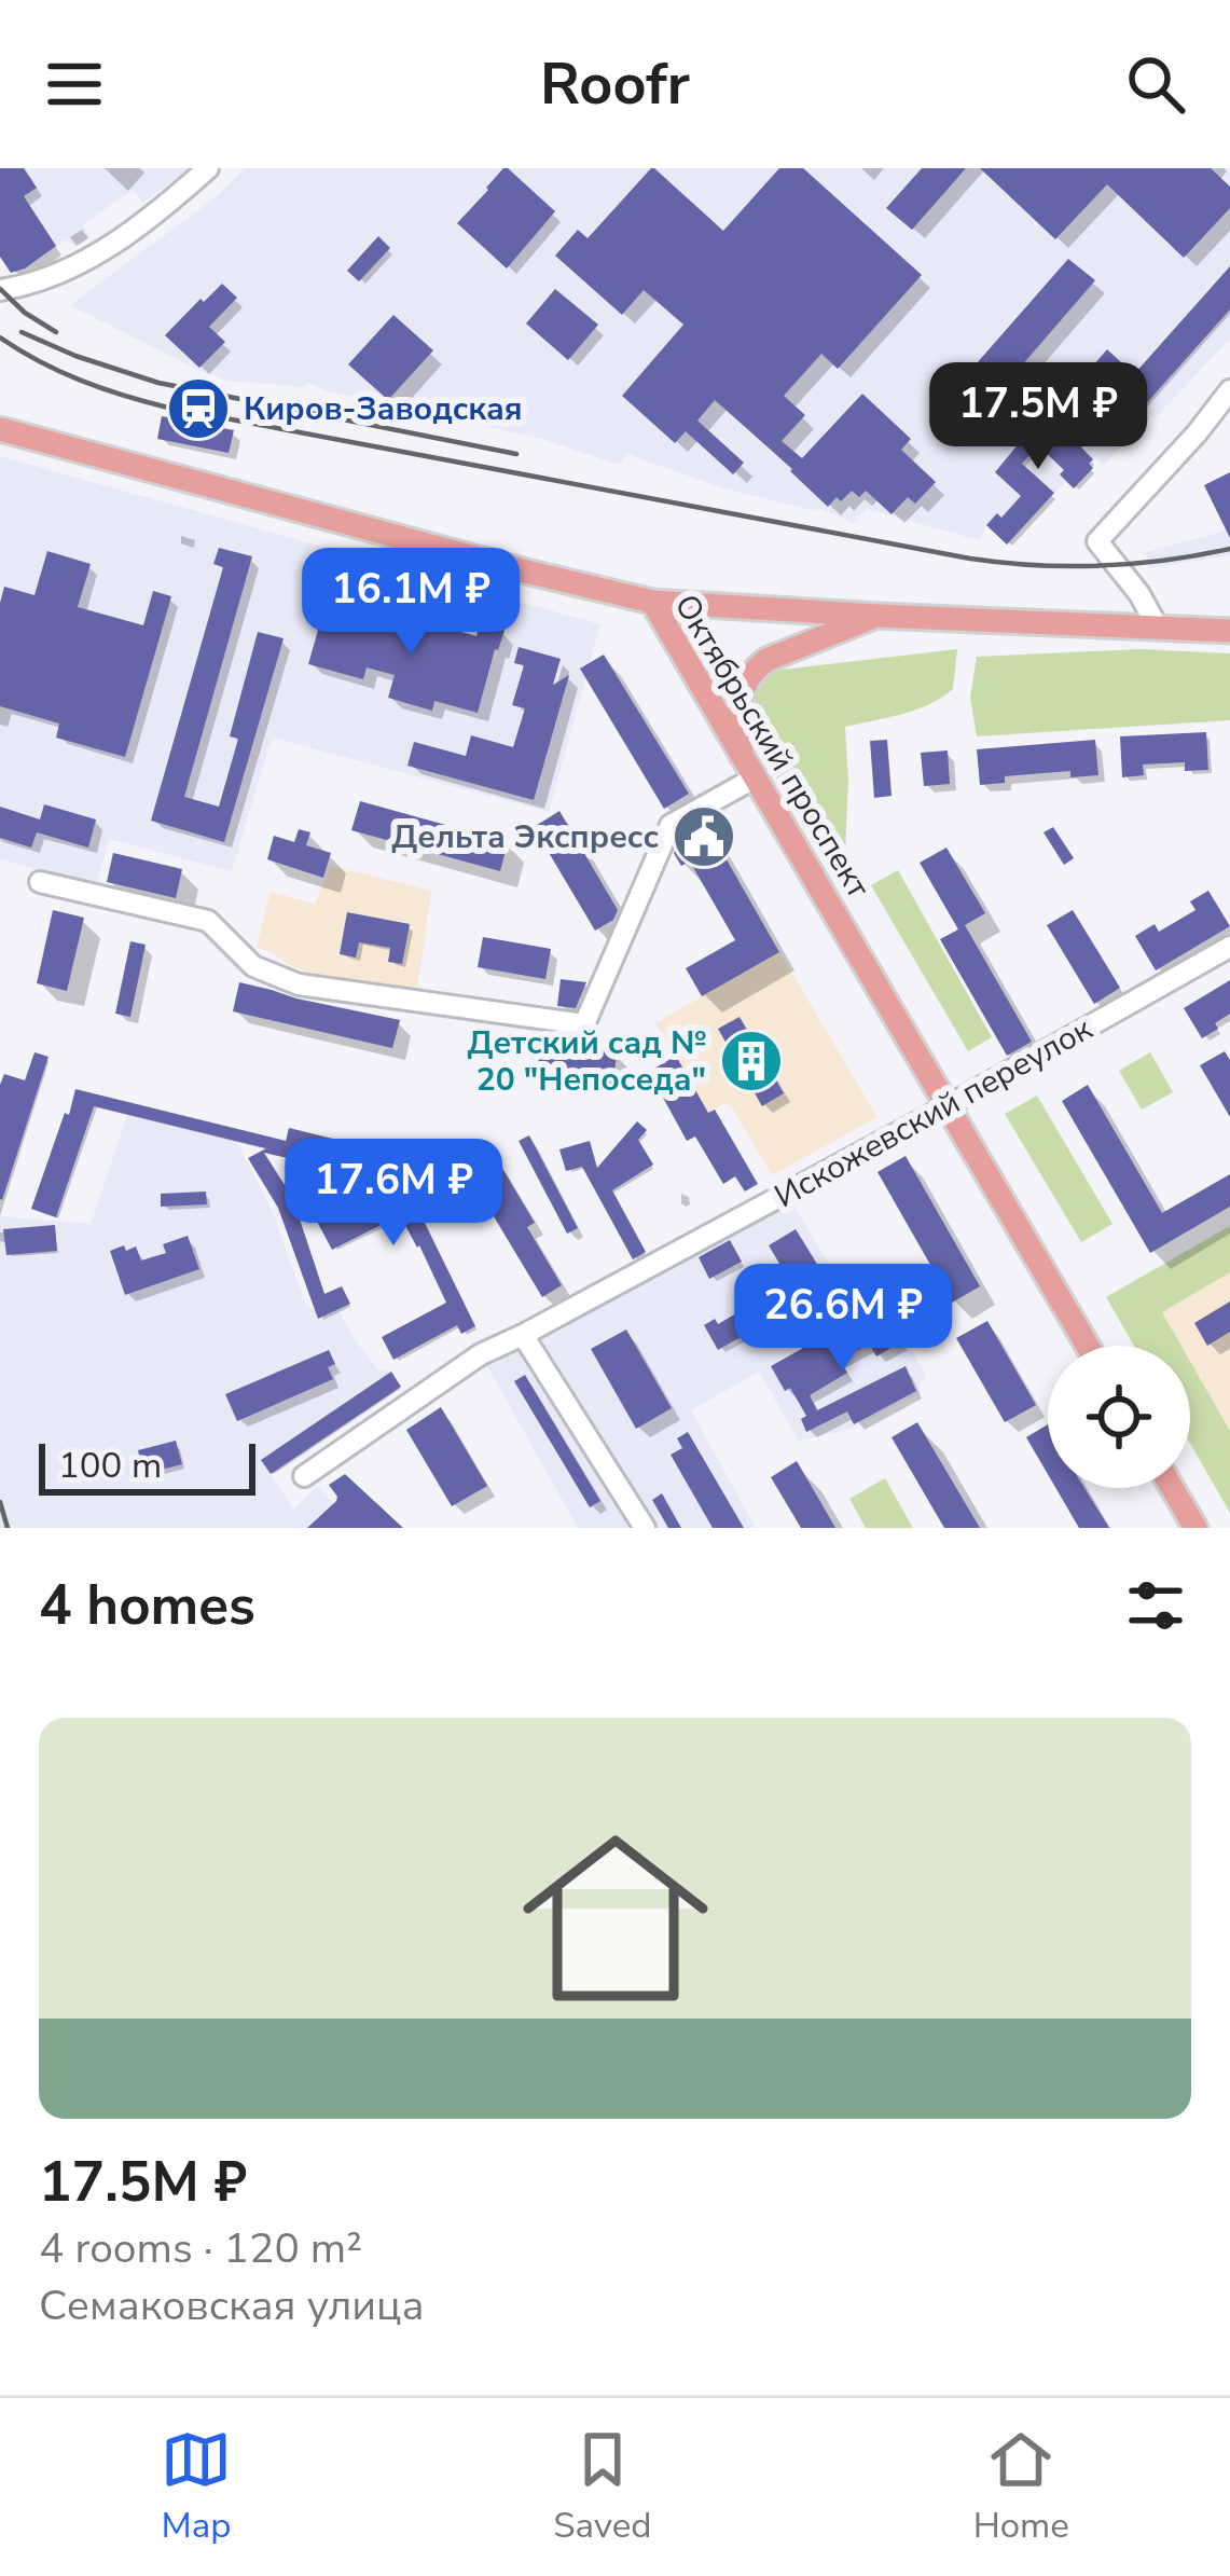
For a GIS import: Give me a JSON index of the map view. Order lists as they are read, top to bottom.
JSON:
{
  "streets": {
    "main road": ["Октябрьский проспект"],
    "street": ["Искожевский переулок"]
  },
  "crossings": [
    ["Октябрьский проспект", "Искожевский переулок"]
  ],
  "places": {
    "station": ["Киров-Заводская"],
    "public building": ["Дельта Экспресс"],
    "building": ["Детский сад № 20 \"Непоседа\""]
  },
  "scale_bar": "100 m",
  "page": {
    "header": "Roofr",
    "price": [
      "17.5M ₽",
      "16.1M ₽",
      "17.6M ₽",
      "26.6M ₽"
    ],
    "scale": "100 m",
    "heading": "4 homes",
    "list": [
      {
        "name": "17.5M ₽",
        "note": "4 rooms · 120 m² · Семаковская улица"
      }
    ],
    "tabs": ["Map", "Saved", "Home"]
  }
}
